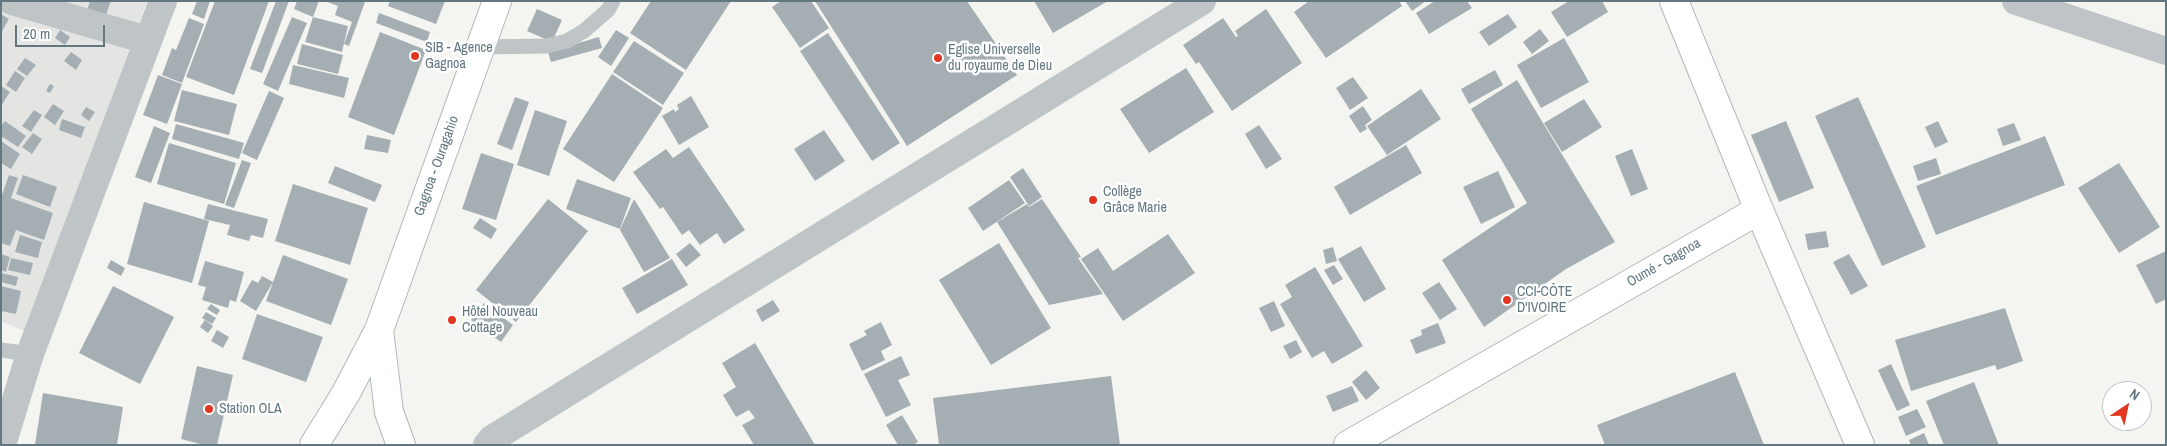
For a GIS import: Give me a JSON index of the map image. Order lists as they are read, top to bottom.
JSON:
{
  "streets": {
    "main road": ["Gagnoa - Ouragahio", "Oumé - Gagnoa"]
  },
  "places": [
    "SIB - Agence Gagnoa",
    "Eglise Universelle du royaume de Dieu",
    "Collège Grâce Marie",
    "CCI-CÔTE D'IVOIRE",
    "Hôtel Nouveau Cottage",
    "Station OLA"
  ],
  "scale_bar": "20 m",
  "north": "top right"
}
